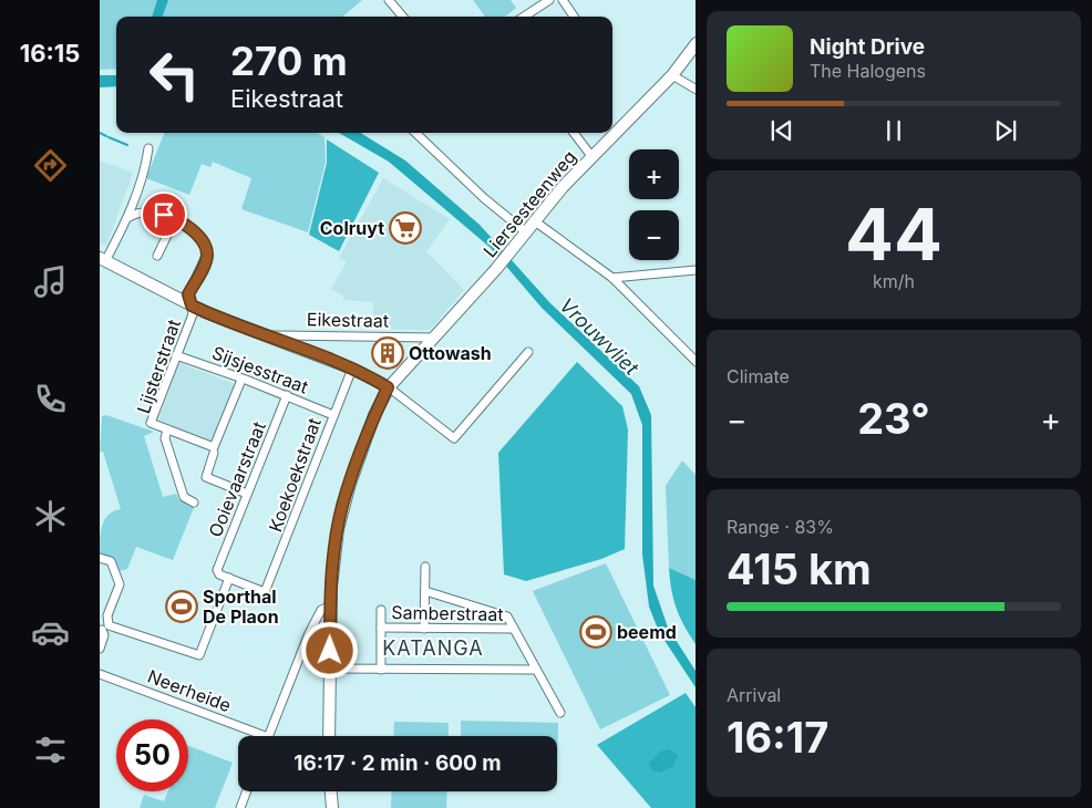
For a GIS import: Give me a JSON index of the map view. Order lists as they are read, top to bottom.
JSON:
{
  "streets": {
    "main road": ["Liersesteenweg", "Eikestraat"],
    "street": [
      "Lijsterstraat",
      "Sijsjesstraat",
      "Koekoekstraat",
      "Ooievaarstraat",
      "Samberstraat",
      "Neerheide"
    ]
  },
  "crossings": [
    ["Liersesteenweg", "Eikestraat"],
    ["Eikestraat", "Lijsterstraat"],
    ["Eikestraat", "Koekoekstraat"],
    ["Lijsterstraat", "Sijsjesstraat"],
    ["Sijsjesstraat", "Koekoekstraat"],
    ["Sijsjesstraat", "Ooievaarstraat"],
    ["Koekoekstraat", "Ooievaarstraat"]
  ],
  "districts": ["KATANGA"],
  "water": ["Vrouwvliet"],
  "places": {
    "supermarket": ["Colruyt"],
    "building": ["Ottowash"],
    "sports": ["Sporthal De Plaon", "beemd"]
  },
  "page": {
    "tabs": "16:15",
    "turn": ["270 m", "Eikestraat"],
    "song": ["Night Drive", "The Halogens"],
    "map_buttons": ["+", "−"],
    "tile": [
      ["44", "km/h"],
      "Climate",
      ["Range · 83%", "415 km"],
      ["Arrival", "16:17"]
    ],
    "heat": ["−", "23°", "+"],
    "limit": "50",
    "trip": "16:17 · 2 min · 600 m"
  }
}
